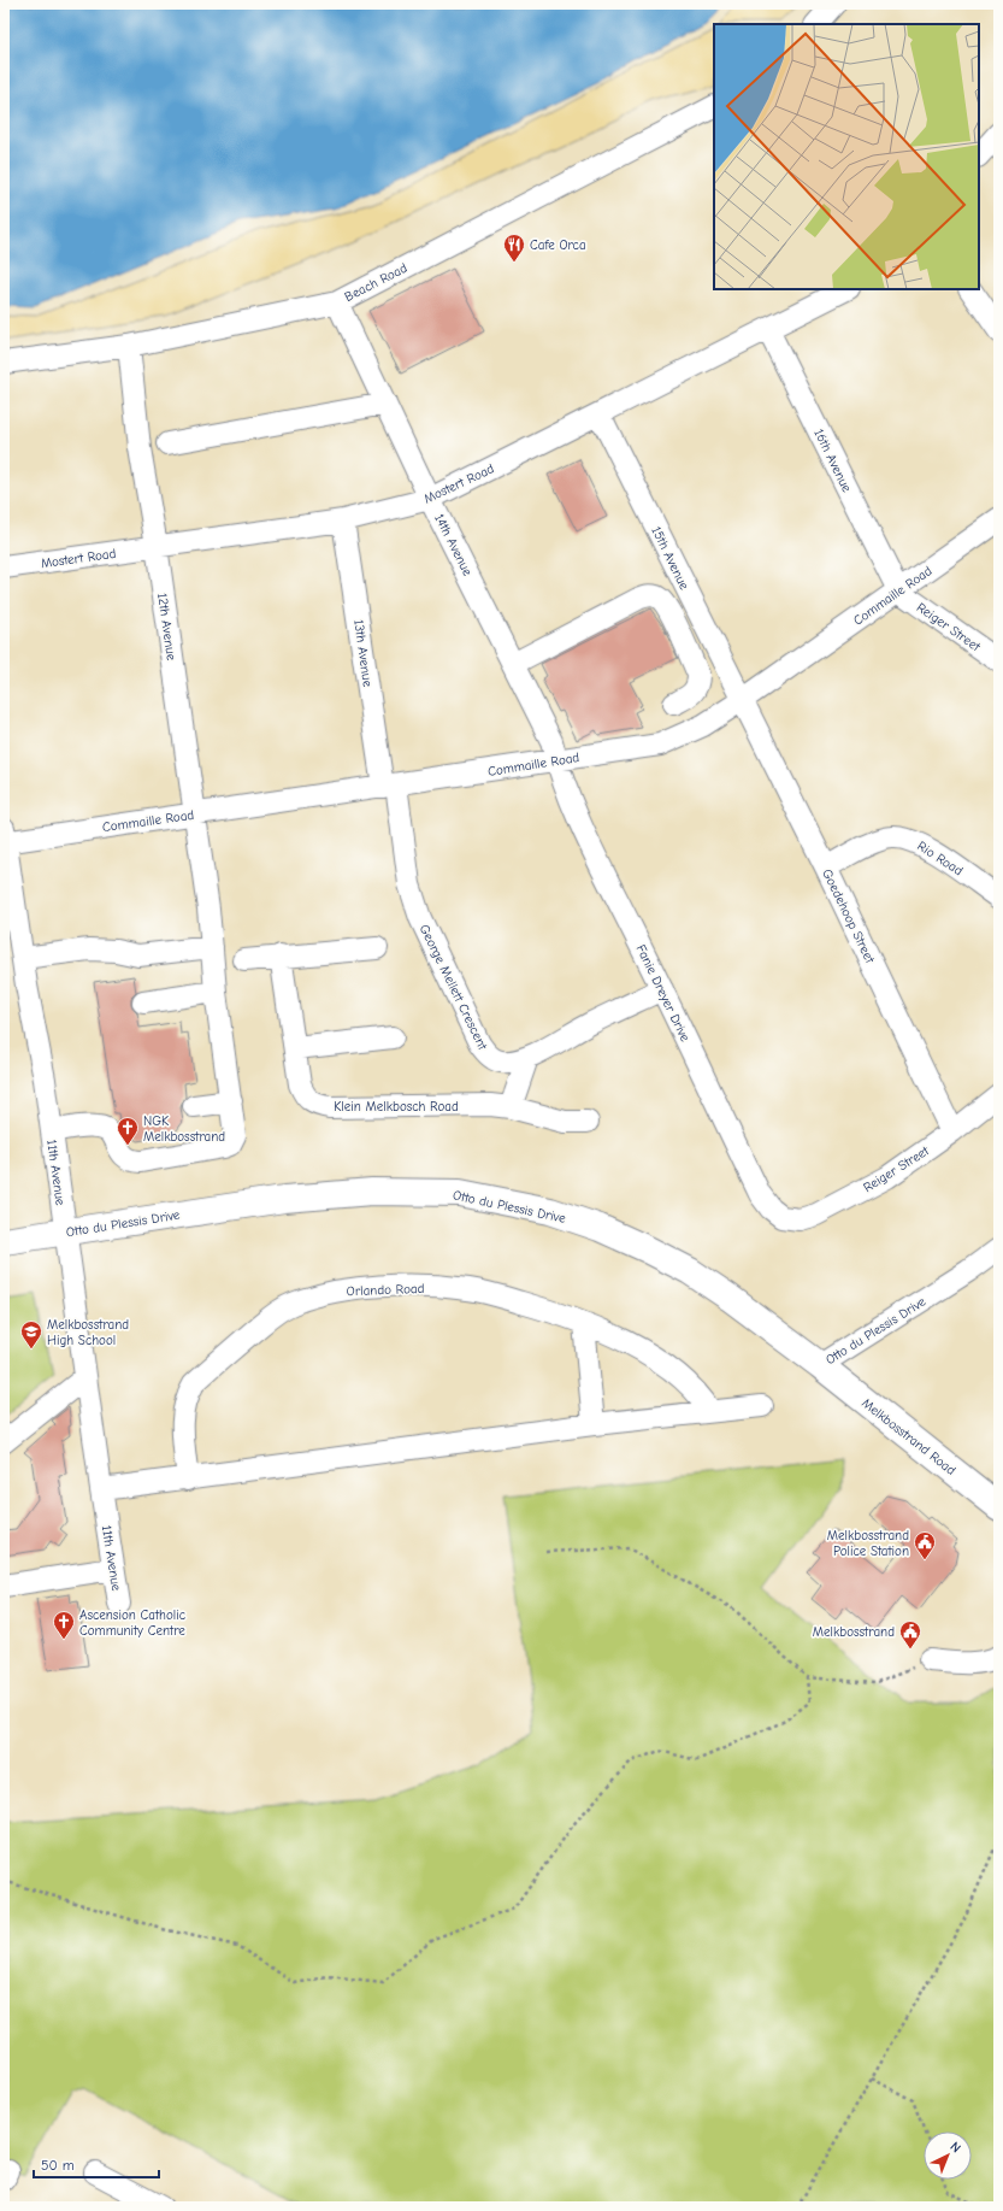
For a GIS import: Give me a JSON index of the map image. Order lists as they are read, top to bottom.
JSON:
{
  "streets": {
    "main road": ["Otto du Plessis Drive", "Melkbosstrand Road"],
    "street": [
      "Beach Road",
      "16th Avenue",
      "Mostert Road",
      "14th Avenue",
      "15th Avenue",
      "Commaille Road",
      "12th Avenue",
      "Reiger Street",
      "13th Avenue",
      "Rio Road",
      "Goedehoop Street",
      "George Mellett Crescent",
      "Fanie Dreyer Drive",
      "Klein Melkbosch Road",
      "11th Avenue",
      "Orlando Road"
    ]
  },
  "crossings": [
    ["Beach Road", "14th Avenue"],
    ["Beach Road", "12th Avenue"],
    ["16th Avenue", "Mostert Road"],
    ["16th Avenue", "Commaille Road"],
    ["16th Avenue", "Reiger Street"],
    ["Mostert Road", "14th Avenue"],
    ["Mostert Road", "15th Avenue"],
    ["Mostert Road", "12th Avenue"],
    ["Mostert Road", "13th Avenue"],
    ["14th Avenue", "Commaille Road"],
    ["14th Avenue", "Fanie Dreyer Drive"],
    ["15th Avenue", "Commaille Road"],
    ["15th Avenue", "Goedehoop Street"],
    ["Commaille Road", "12th Avenue"],
    ["Commaille Road", "Reiger Street"],
    ["Commaille Road", "13th Avenue"],
    ["Commaille Road", "Goedehoop Street"],
    ["Commaille Road", "George Mellett Crescent"],
    ["Commaille Road", "Fanie Dreyer Drive"],
    ["Commaille Road", "11th Avenue"],
    ["12th Avenue", "11th Avenue"],
    ["Reiger Street", "Goedehoop Street"],
    ["Reiger Street", "Fanie Dreyer Drive"],
    ["13th Avenue", "George Mellett Crescent"],
    ["Rio Road", "Goedehoop Street"],
    ["George Mellett Crescent", "Fanie Dreyer Drive"],
    ["11th Avenue", "Otto du Plessis Drive"],
    ["Otto du Plessis Drive", "Melkbosstrand Road"]
  ],
  "places": {
    "restaurant": ["Cafe Orca"],
    "church": ["NGK Melkbosstrand", "Ascension Catholic Community Centre"],
    "school or university": ["Melkbosstrand High School"],
    "public building": ["Melkbosstrand Police Station", "Melkbosstrand"]
  },
  "scale_bar": "50 m",
  "north": "top right"
}
